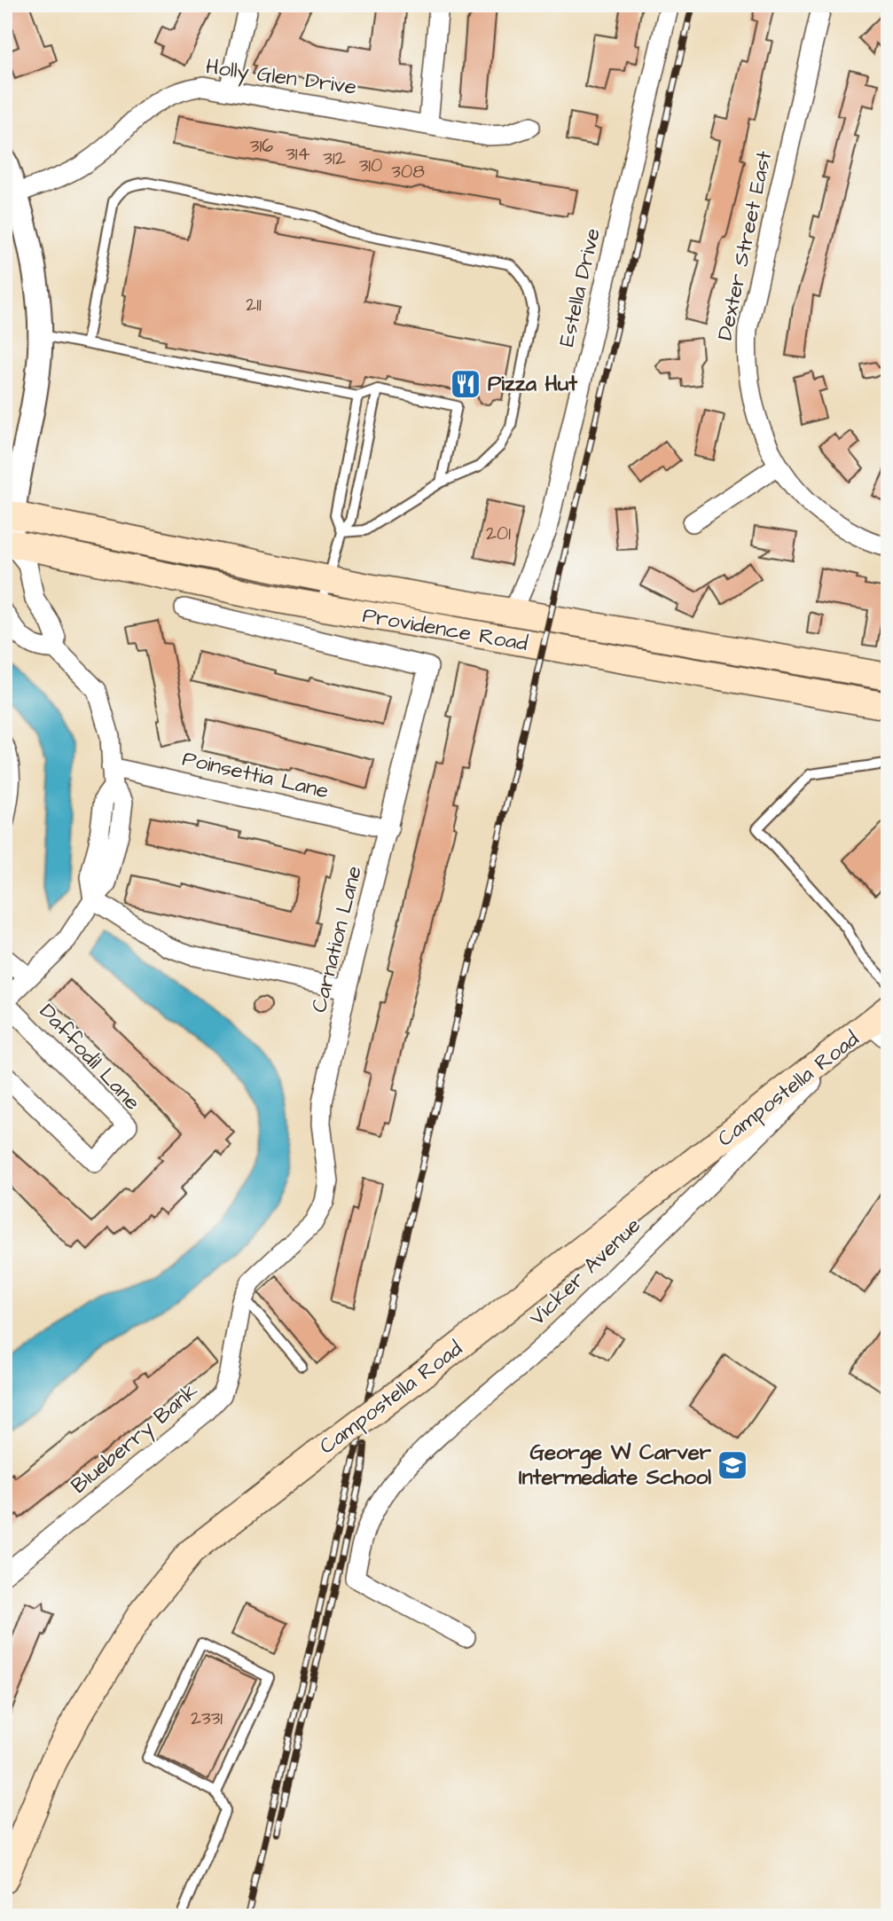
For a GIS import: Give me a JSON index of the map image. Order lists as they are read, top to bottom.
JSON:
{
  "streets": {
    "main road": ["Providence Road", "Campostella Road"],
    "street": [
      "Holly Glen Drive",
      "Dexter Street East",
      "Estella Drive",
      "Poinsettia Lane",
      "Carnation Lane",
      "Daffodil Lane",
      "Vicker Avenue",
      "Blueberry Bank"
    ]
  },
  "crossings": [
    ["Estella Drive", "Providence Road"],
    ["Poinsettia Lane", "Carnation Lane"],
    ["Carnation Lane", "Blueberry Bank"],
    ["Campostella Road", "Vicker Avenue"]
  ],
  "places": {
    "restaurant": ["Pizza Hut"],
    "school or university": ["George W Carver Intermediate School"]
  },
  "house_numbers": [
    "316",
    "314",
    "312",
    "310",
    "308",
    "211",
    "201",
    "2331"
  ]
}
